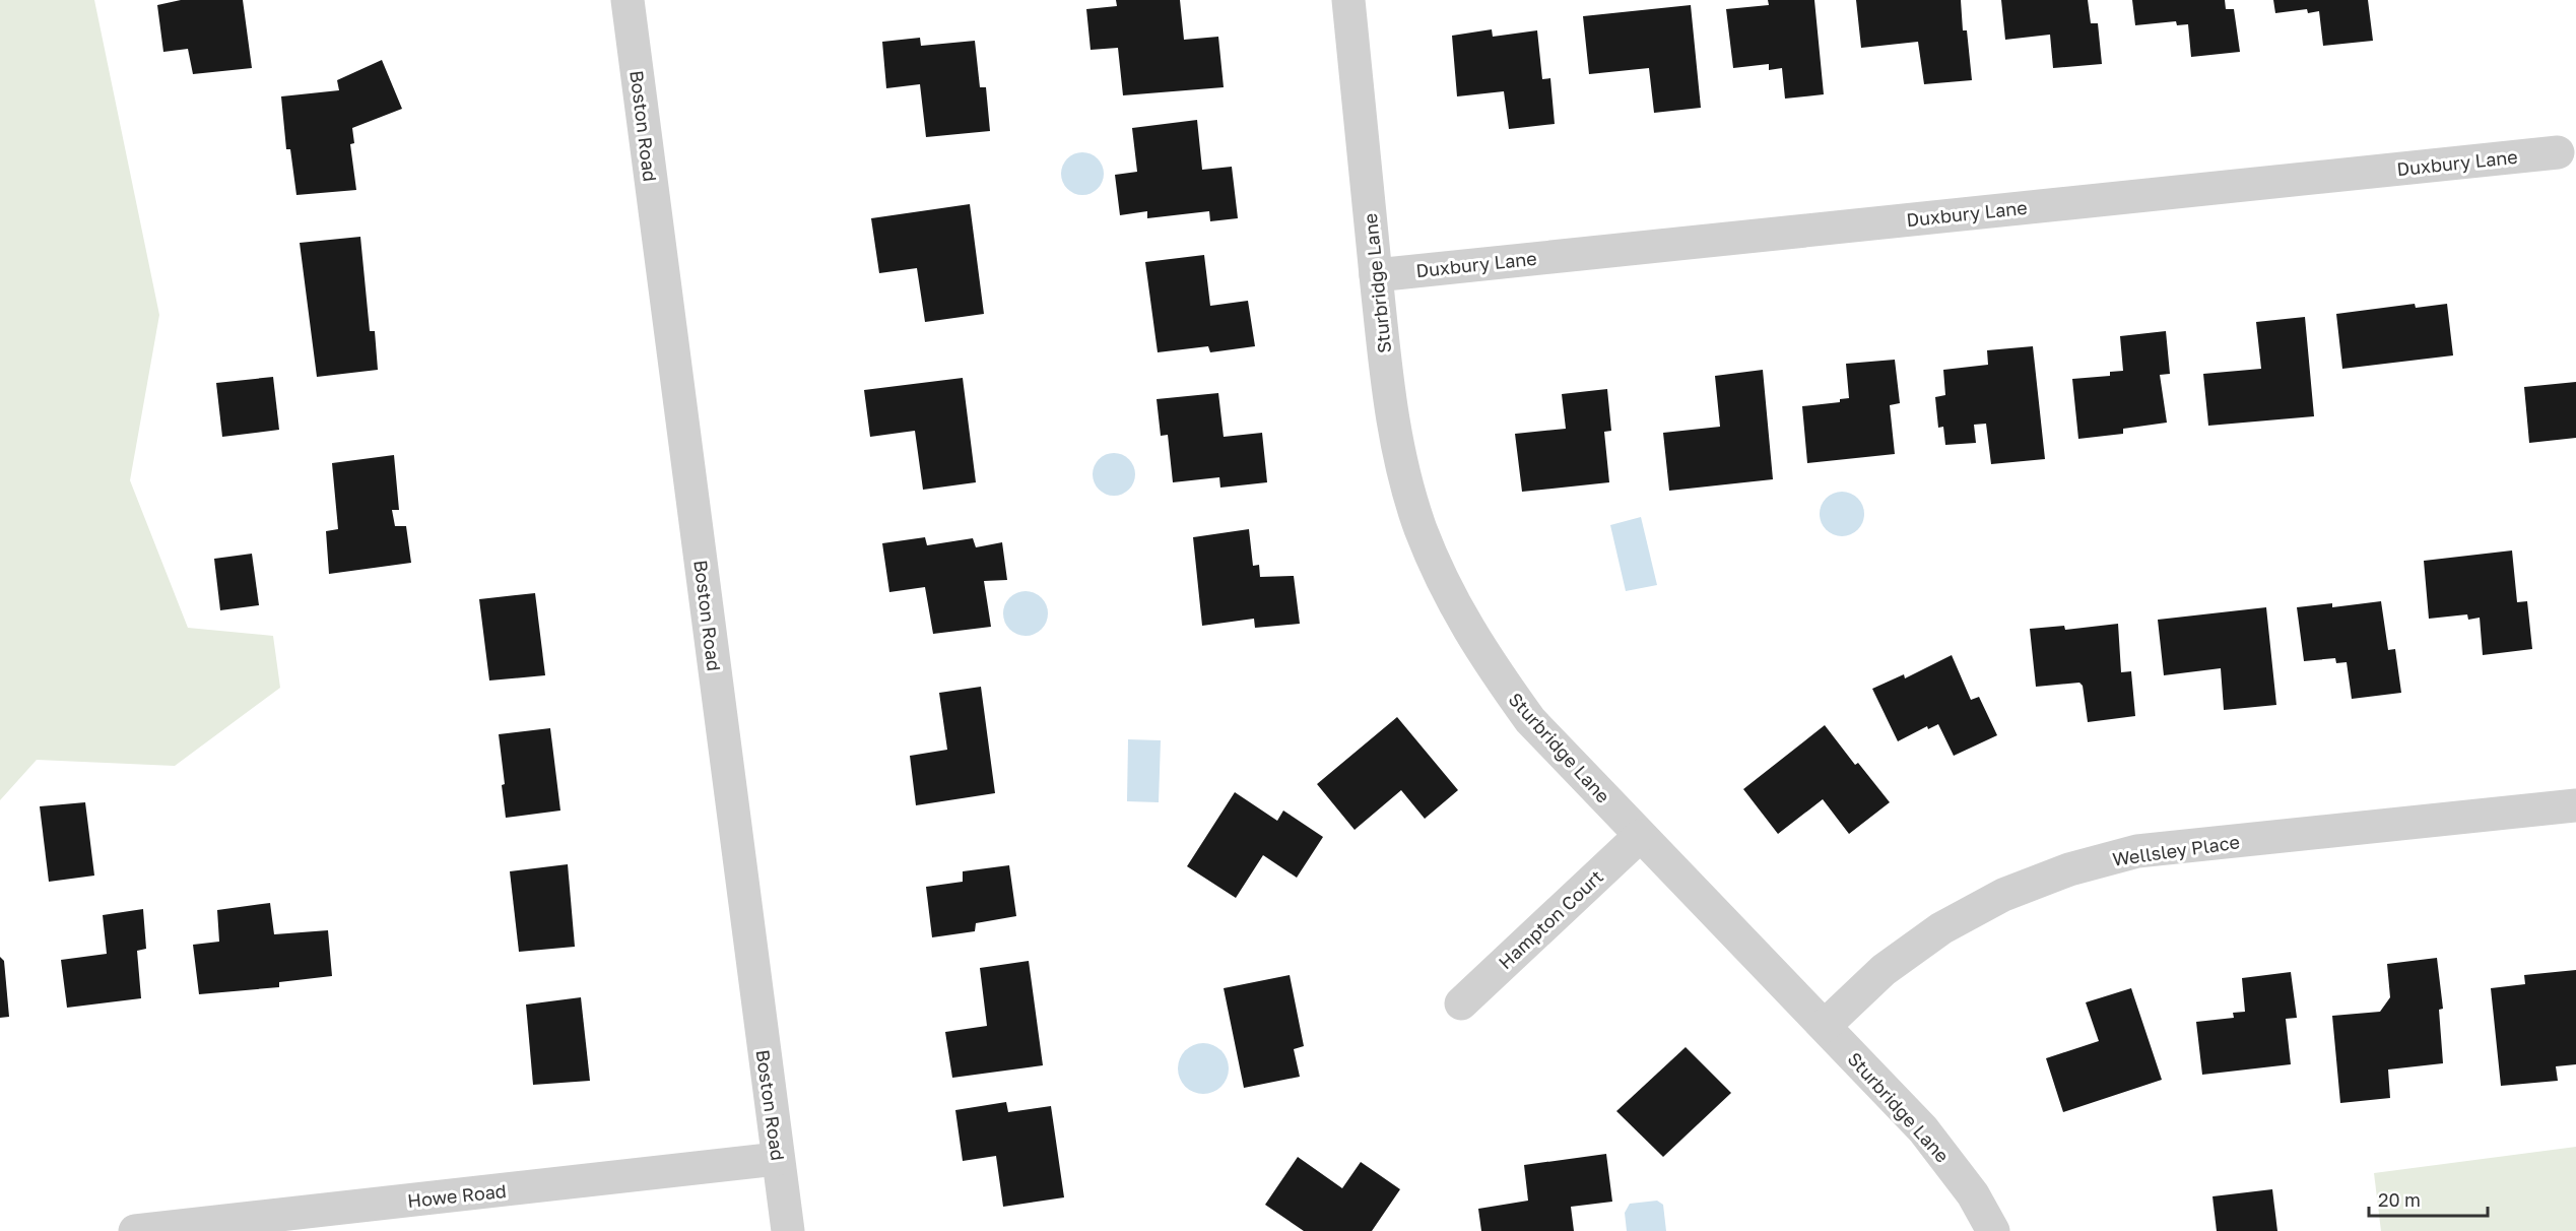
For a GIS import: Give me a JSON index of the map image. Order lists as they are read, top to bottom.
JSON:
{
  "streets": {
    "street": [
      "Boston Road",
      "Duxbury Lane",
      "Sturbridge Lane",
      "Wellsley Place",
      "Hampton Court",
      "Howe Road"
    ]
  },
  "crossings": [
    ["Boston Road", "Howe Road"],
    ["Duxbury Lane", "Sturbridge Lane"],
    ["Sturbridge Lane", "Wellsley Place"],
    ["Sturbridge Lane", "Hampton Court"]
  ],
  "scale_bar": "20 m"
}
